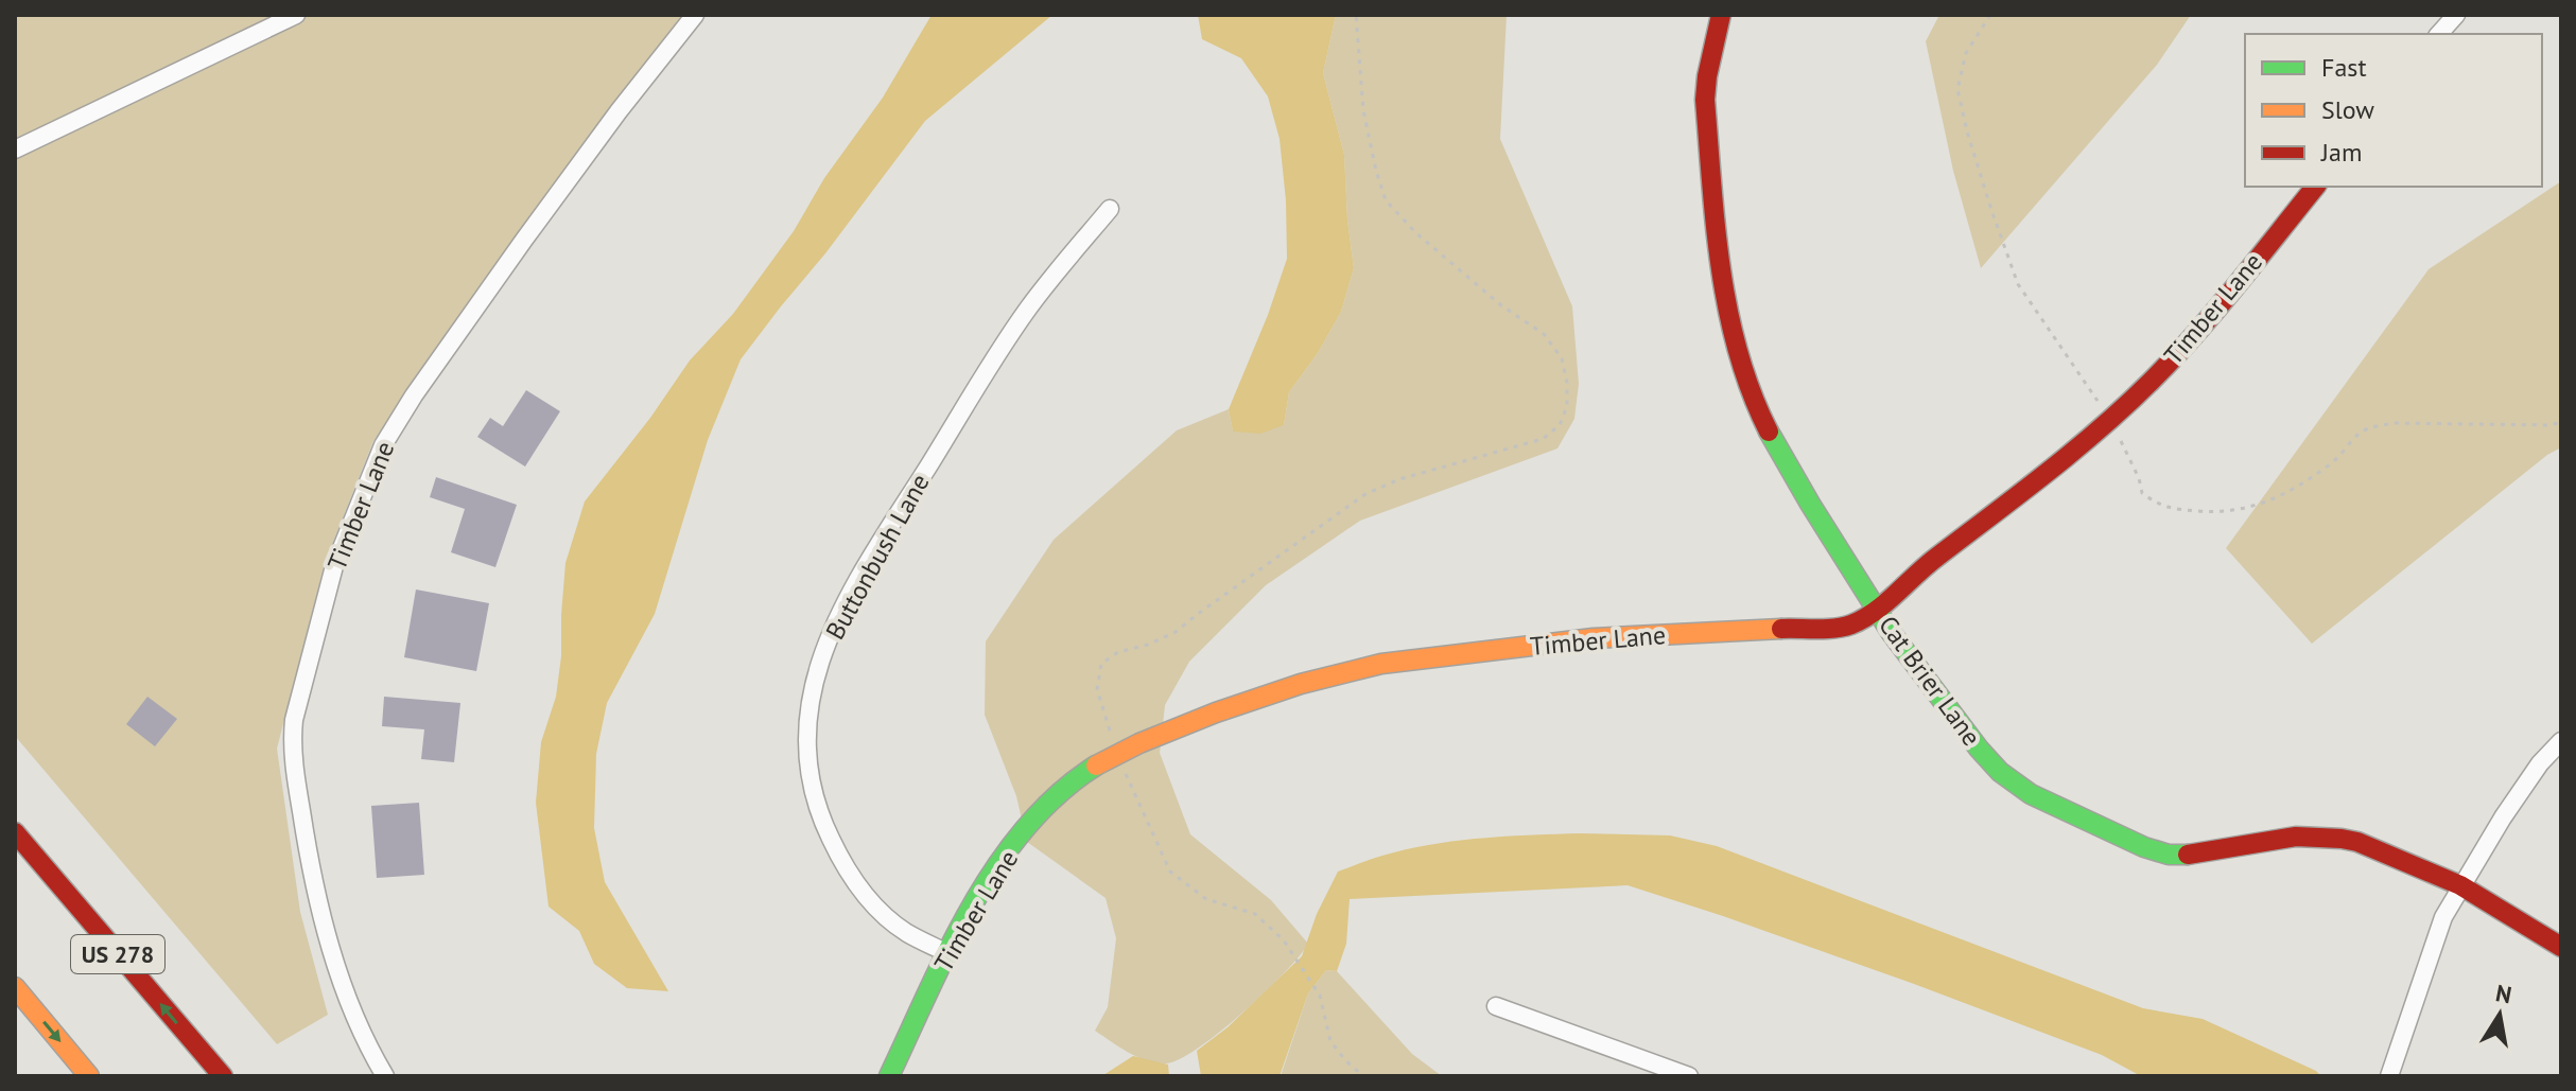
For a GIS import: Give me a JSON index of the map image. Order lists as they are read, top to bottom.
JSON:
{
  "streets": {
    "main road": ["Timber Lane", "Cat Brier Lane", "US 278"],
    "street": ["Buttonbush Lane"]
  },
  "crossings": [
    ["Timber Lane", "Buttonbush Lane"],
    ["Timber Lane", "Cat Brier Lane"]
  ],
  "legend": ["Fast", "Slow", "Jam"],
  "north": "top"
}
